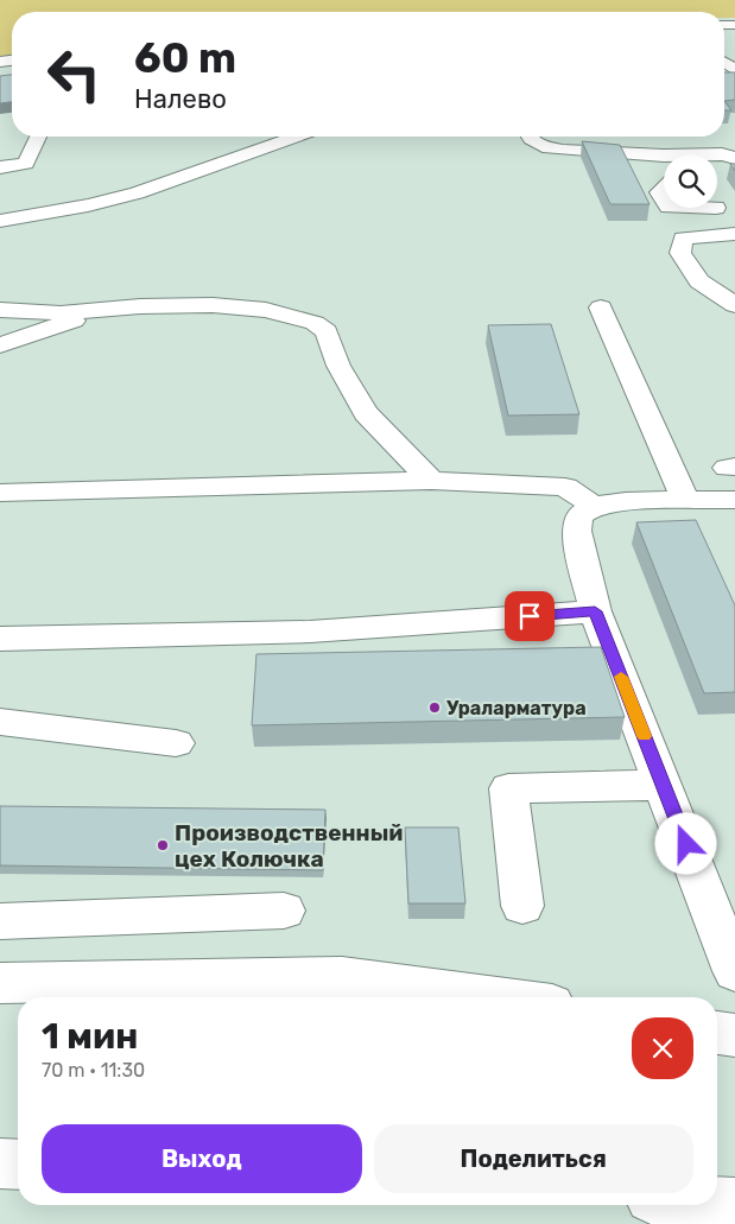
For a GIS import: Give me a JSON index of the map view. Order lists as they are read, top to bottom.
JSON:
{
  "places": ["Ураларматура", "Производственный цех Колючка"],
  "page": {
    "turn": ["60 m", "Налево"],
    "heading": ["1 мин", "70 m · 11:30"],
    "buttons": ["Выход", "Поделиться"]
  }
}
